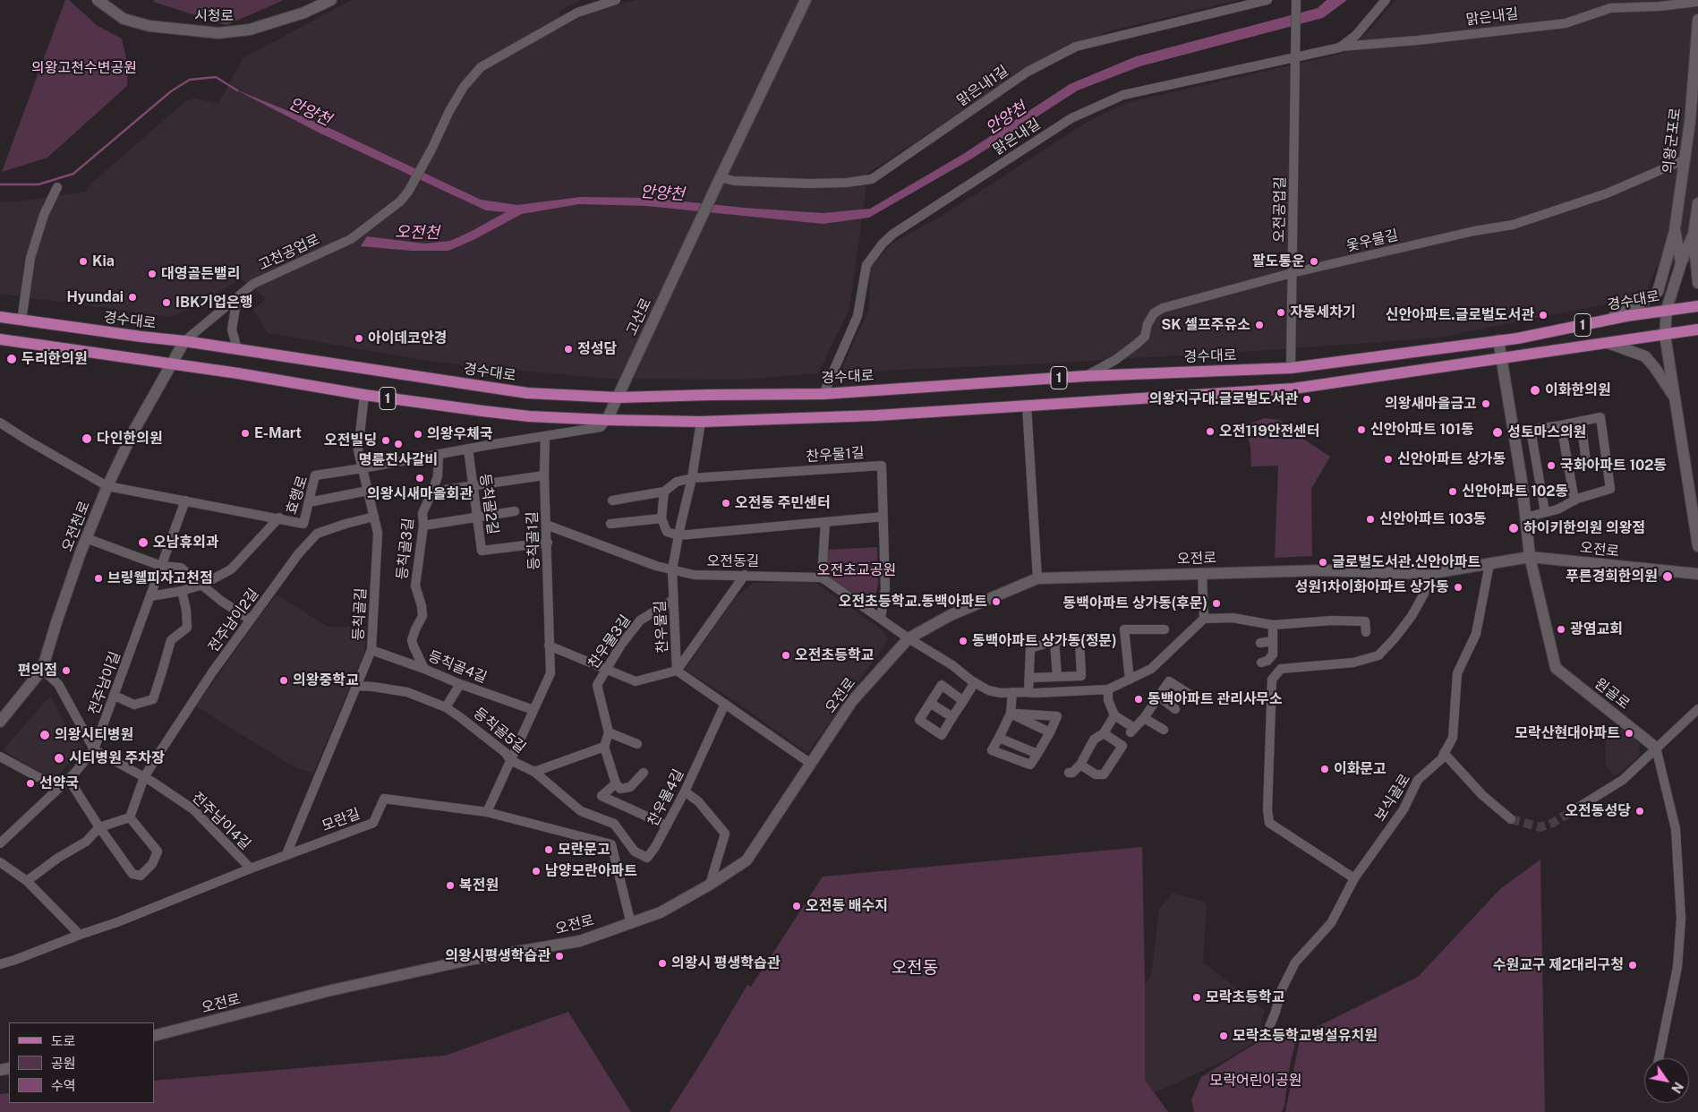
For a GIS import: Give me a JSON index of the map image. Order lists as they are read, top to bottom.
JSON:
{
  "streets": {
    "main road": ["경수대로", "1"],
    "street": [
      "시청로",
      "맑은내길",
      "맑은내1길",
      "의왕군포로",
      "오전공업길",
      "옻우물길",
      "고천공업로",
      "고산로",
      "찬우물1길",
      "효행로",
      "등칙골2길",
      "오전천로",
      "등칙골1길",
      "등칙골3길",
      "오전로",
      "오전동길",
      "등칙골길",
      "전주남이2길",
      "찬우물길",
      "찬우물3길",
      "등칙골4길",
      "전주남이길",
      "원골로",
      "등칙골5길",
      "찬우물4길",
      "보식골로",
      "모란길",
      "전주남이4길"
    ]
  },
  "crossings": [
    ["맑은내길", "오전공업길"],
    ["맑은내길", "경수대로"],
    ["맑은내1길", "고산로"],
    ["의왕군포로", "옻우물길"],
    ["의왕군포로", "경수대로"],
    ["의왕군포로", "1"],
    ["오전공업길", "옻우물길"],
    ["오전공업길", "경수대로"],
    ["옻우물길", "경수대로"],
    ["고천공업로", "경수대로"],
    ["고천공업로", "오전천로"],
    ["경수대로", "고산로"],
    ["경수대로", "오전천로"],
    ["경수대로", "원골로"],
    ["고산로", "1"],
    ["고산로", "효행로"],
    ["1", "효행로"],
    ["1", "오전천로"],
    ["1", "등칙골길"],
    ["1", "찬우물길"],
    ["1", "원골로"],
    ["찬우물1길", "찬우물길"],
    ["효행로", "등칙골2길"],
    ["효행로", "오전천로"],
    ["효행로", "등칙골1길"],
    ["효행로", "등칙골3길"],
    ["효행로", "등칙골길"],
    ["효행로", "전주남이길"],
    ["등칙골2길", "등칙골1길"],
    ["등칙골1길", "오전동길"],
    ["등칙골1길", "등칙골4길"],
    ["등칙골1길", "등칙골5길"],
    ["등칙골1길", "모란길"],
    ["등칙골3길", "등칙골4길"],
    ["오전로", "찬우물길"],
    ["오전로", "원골로"],
    ["오전로", "보식골로"],
    ["오전로", "모란길"],
    ["오전동길", "찬우물길"],
    ["등칙골길", "전주남이2길"],
    ["등칙골길", "등칙골4길"],
    ["등칙골길", "등칙골5길"],
    ["등칙골길", "모란길"],
    ["전주남이2길", "전주남이4길"],
    ["찬우물길", "찬우물3길"],
    ["찬우물길", "찬우물4길"],
    ["전주남이길", "전주남이4길"],
    ["등칙골5길", "찬우물4길"],
    ["모란길", "전주남이4길"]
  ],
  "districts": ["오전동"],
  "water": ["안양천", "오전천"],
  "parks": ["의왕고천수변공원", "오전초교공원", "모락어린이공원"],
  "places": [
    "Kia",
    "팔도통운",
    "대영골든밸리",
    "Hyundai",
    "IBK기업은행",
    "자동세차기",
    "신안아파트.글로벌도서관",
    "SK 셀프주유소",
    "아이데코안경",
    "정성담",
    "두리한의원",
    "이화한의원",
    "의왕지구대.글로벌도서관",
    "의왕새마을금고",
    "신안아파트 101동",
    "오전119안전센터",
    "성토마스의원",
    "E-Mart",
    "의왕우체국",
    "다인한의원",
    "오전빌딩",
    "명륜진사갈비",
    "신안아파트 상가동",
    "국화아파트 102동",
    "의왕시새마을회관",
    "신안아파트 102동",
    "오전동 주민센터",
    "신안아파트 103동",
    "하이키한의원 의왕점",
    "오남휴외과",
    "글로벌도서관.신안아파트",
    "푸른경희한의원",
    "브링웰피자고천점",
    "성원1차이화아파트 상가동",
    "오전초등학교.동백아파트",
    "동백아파트 상가동(후문)",
    "광염교회",
    "동백아파트 상가동(정문)",
    "오전초등학교",
    "편의점",
    "의왕중학교",
    "동백아파트 관리사무소",
    "모락산현대아파트",
    "의왕시티병원",
    "시티병원 주차장",
    "이화문고",
    "선약국",
    "오전동성당",
    "모란문고",
    "남양모란아파트",
    "복전원",
    "오전동 배수지",
    "의왕시평생학습관",
    "의왕시 평생학습관",
    "수원교구 제2대리구청",
    "모락초등학교",
    "모락초등학교병설유치원"
  ],
  "legend": ["도로", "공원", "수역"],
  "north": "bottom right"
}
